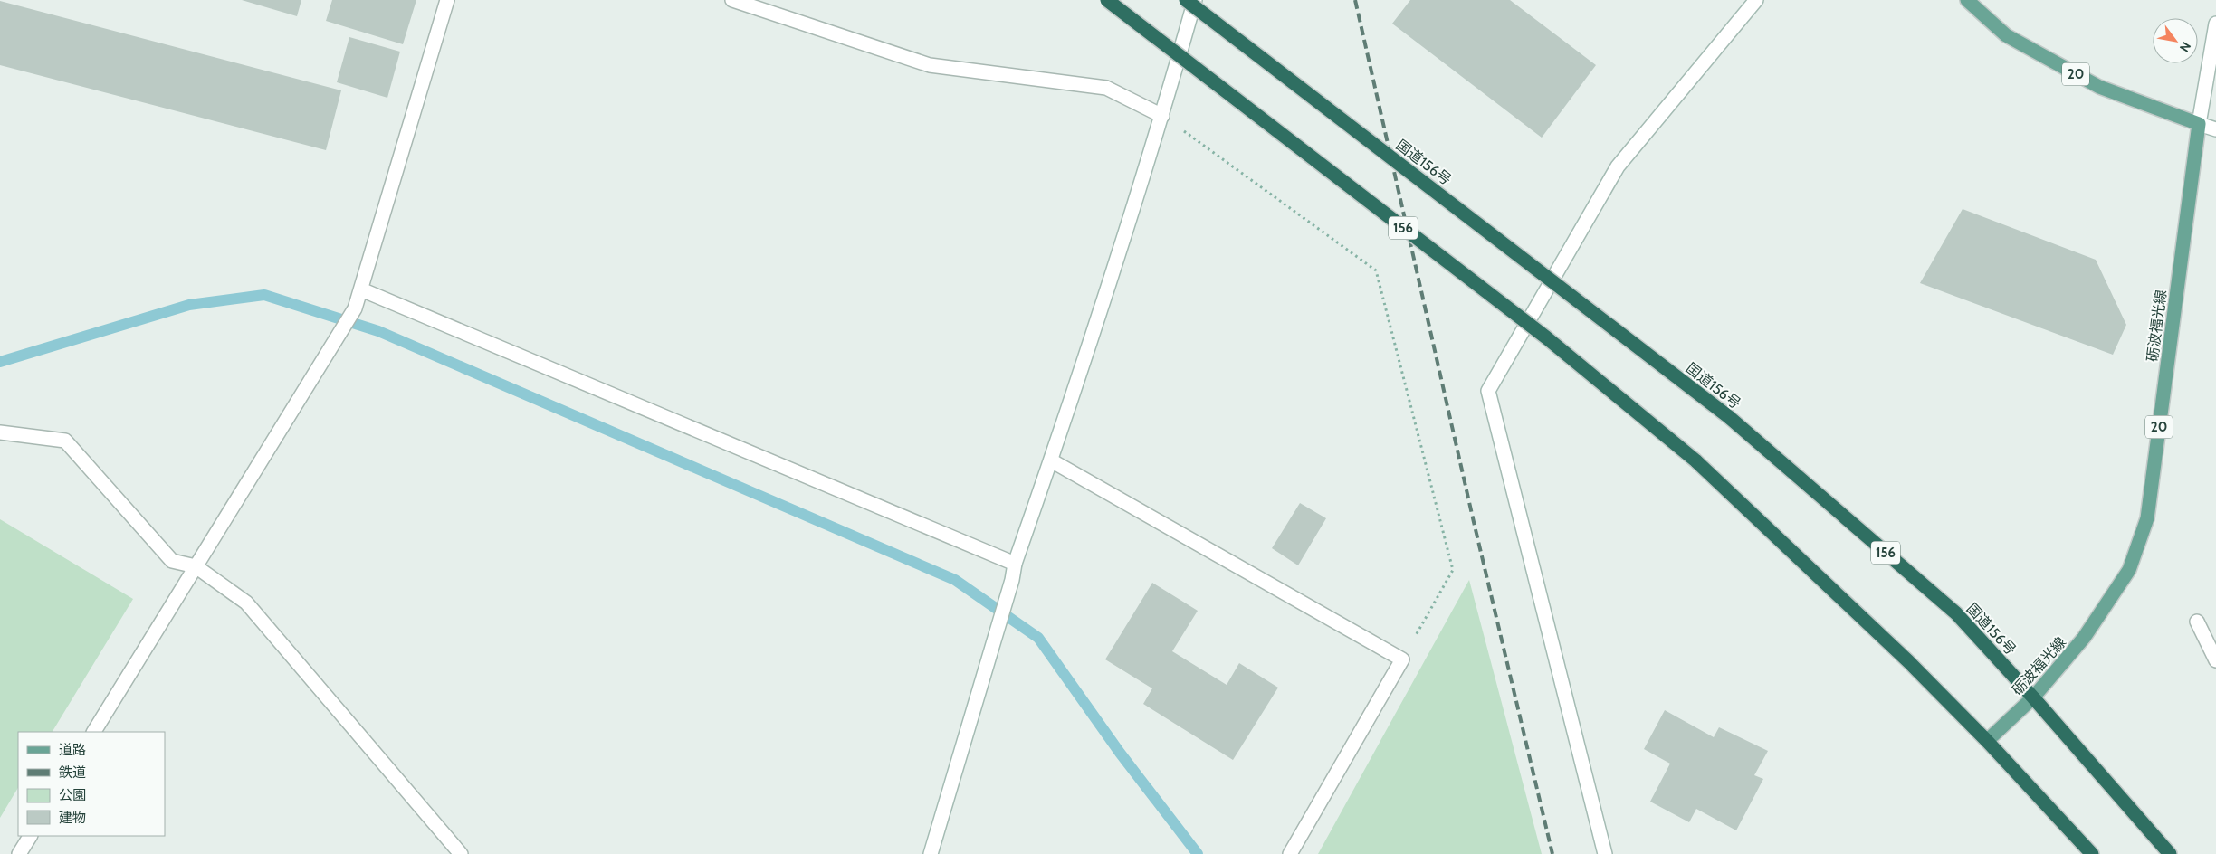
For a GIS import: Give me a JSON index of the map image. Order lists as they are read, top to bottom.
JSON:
{
  "streets": {
    "highway": ["国道156号", "156"],
    "main road": ["20", "砺波福光線"]
  },
  "crossings": [
    ["20", "砺波福光線"],
    ["国道156号", "砺波福光線"],
    ["156", "砺波福光線"]
  ],
  "legend": [
    "道路",
    "鉄道",
    "公園",
    "建物"
  ],
  "north": "bottom right"
}
